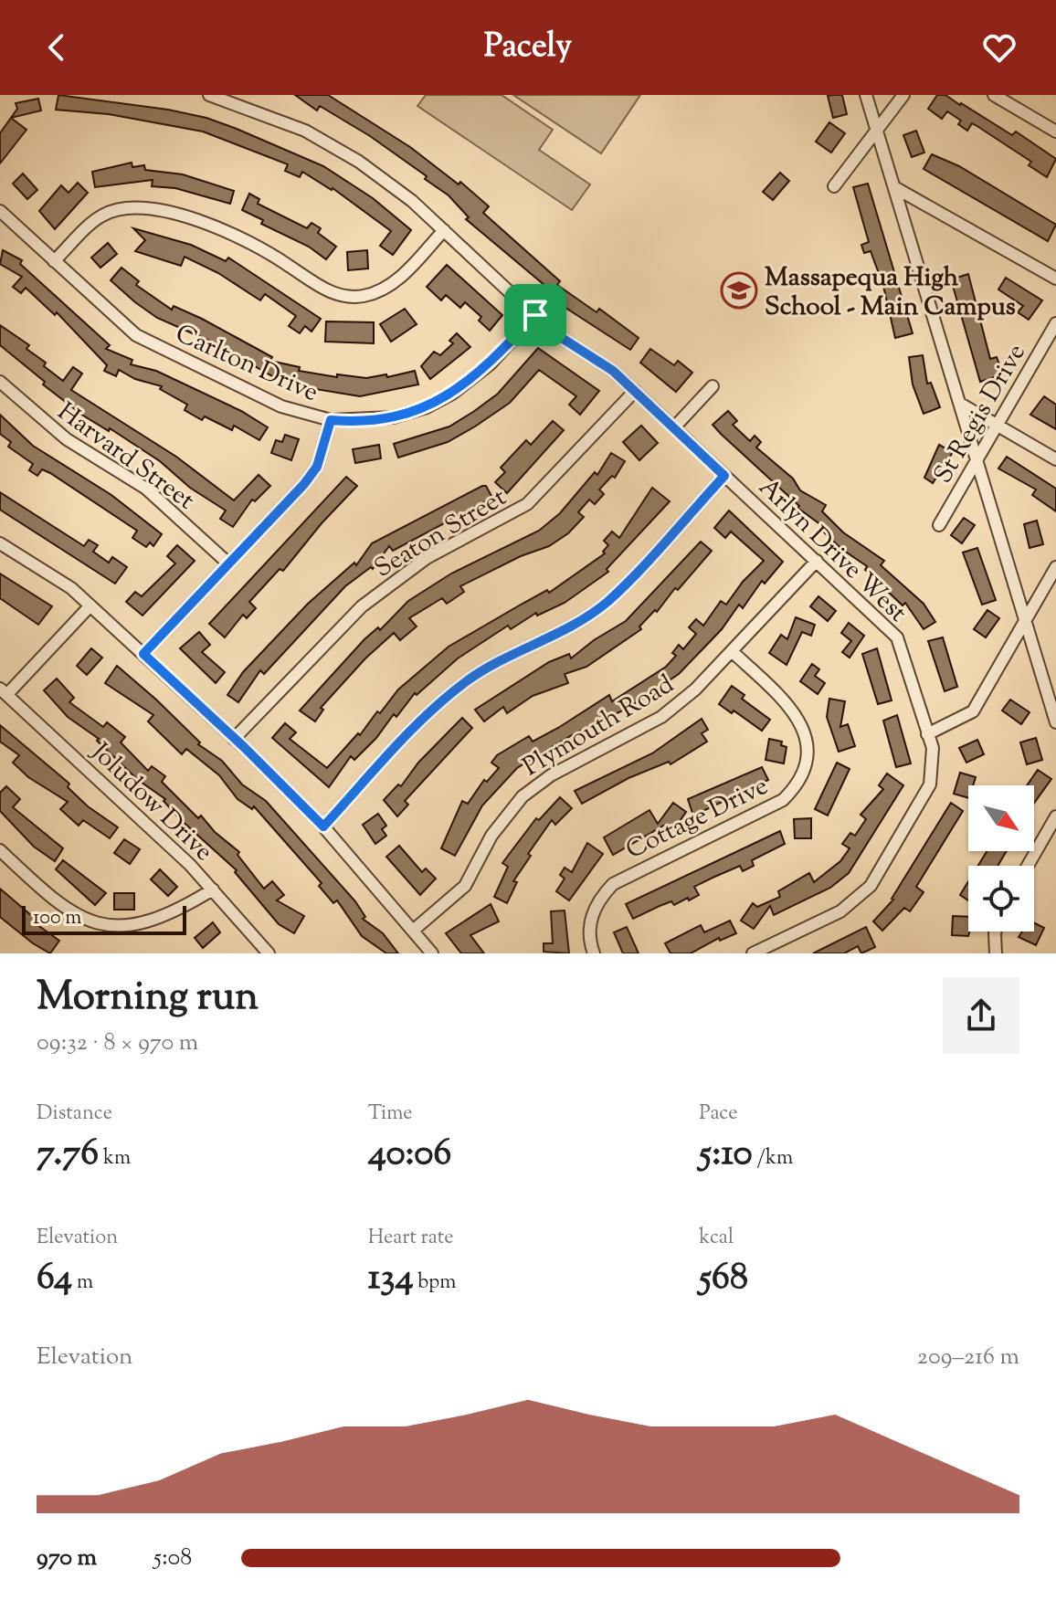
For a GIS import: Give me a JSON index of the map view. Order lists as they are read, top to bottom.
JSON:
{
  "streets": {
    "street": [
      "Carlton Drive",
      "St Regis Drive",
      "Harvard Street",
      "Seaton Street",
      "Arlyn Drive West",
      "Plymouth Road",
      "Joludow Drive",
      "Cottage Drive"
    ]
  },
  "crossings": [
    ["Carlton Drive", "Arlyn Drive West"],
    ["Seaton Street", "Arlyn Drive West"],
    ["Arlyn Drive West", "Plymouth Road"],
    ["Plymouth Road", "Cottage Drive"]
  ],
  "places": {
    "school or university": ["Massapequa High School - Main Campus"]
  },
  "scale_bar": "100 m",
  "north": "bottom right",
  "page": {
    "header": "Pacely",
    "scale": "100 m",
    "heading": ["Morning run", "09:32 · 8 × 970 m"],
    "stats": [
      ["Distance", "7.76 km"],
      ["Time", "40:06"],
      ["Pace", "5:10 /km"],
      ["Elevation", "64 m"],
      ["Heart rate", "134 bpm"],
      ["kcal", "568"]
    ],
    "chart": ["Elevation", "209–216 m"],
    "list": [
      {
        "name": "970 m",
        "note": "5:08"
      }
    ]
  }
}
